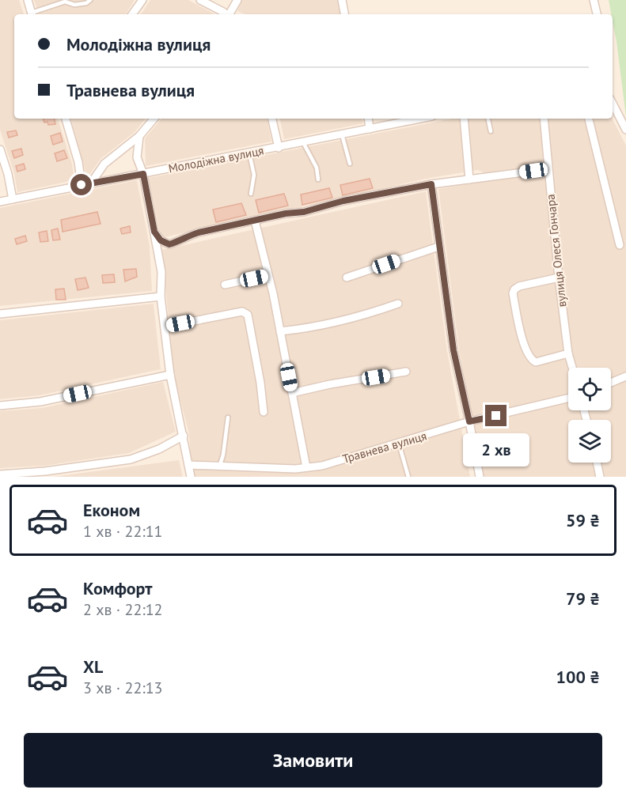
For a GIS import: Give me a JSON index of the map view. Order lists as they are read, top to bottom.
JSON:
{
  "streets": {
    "street": ["Молодіжна вулиця", "вулиця Олеся Гончара", "Травнева вулиця"]
  },
  "page": {
    "banner": ["Молодіжна вулиця", "Травнева вулиця"],
    "bubble": "2 хв",
    "list": [
      {
        "name": "Економ",
        "note": "1 хв · 22:11",
        "value": "59 ₴"
      },
      {
        "name": "Комфорт",
        "note": "2 хв · 22:12",
        "value": "79 ₴"
      },
      {
        "name": "XL",
        "note": "3 хв · 22:13",
        "value": "100 ₴"
      }
    ],
    "buttons": "Замовити"
  }
}
